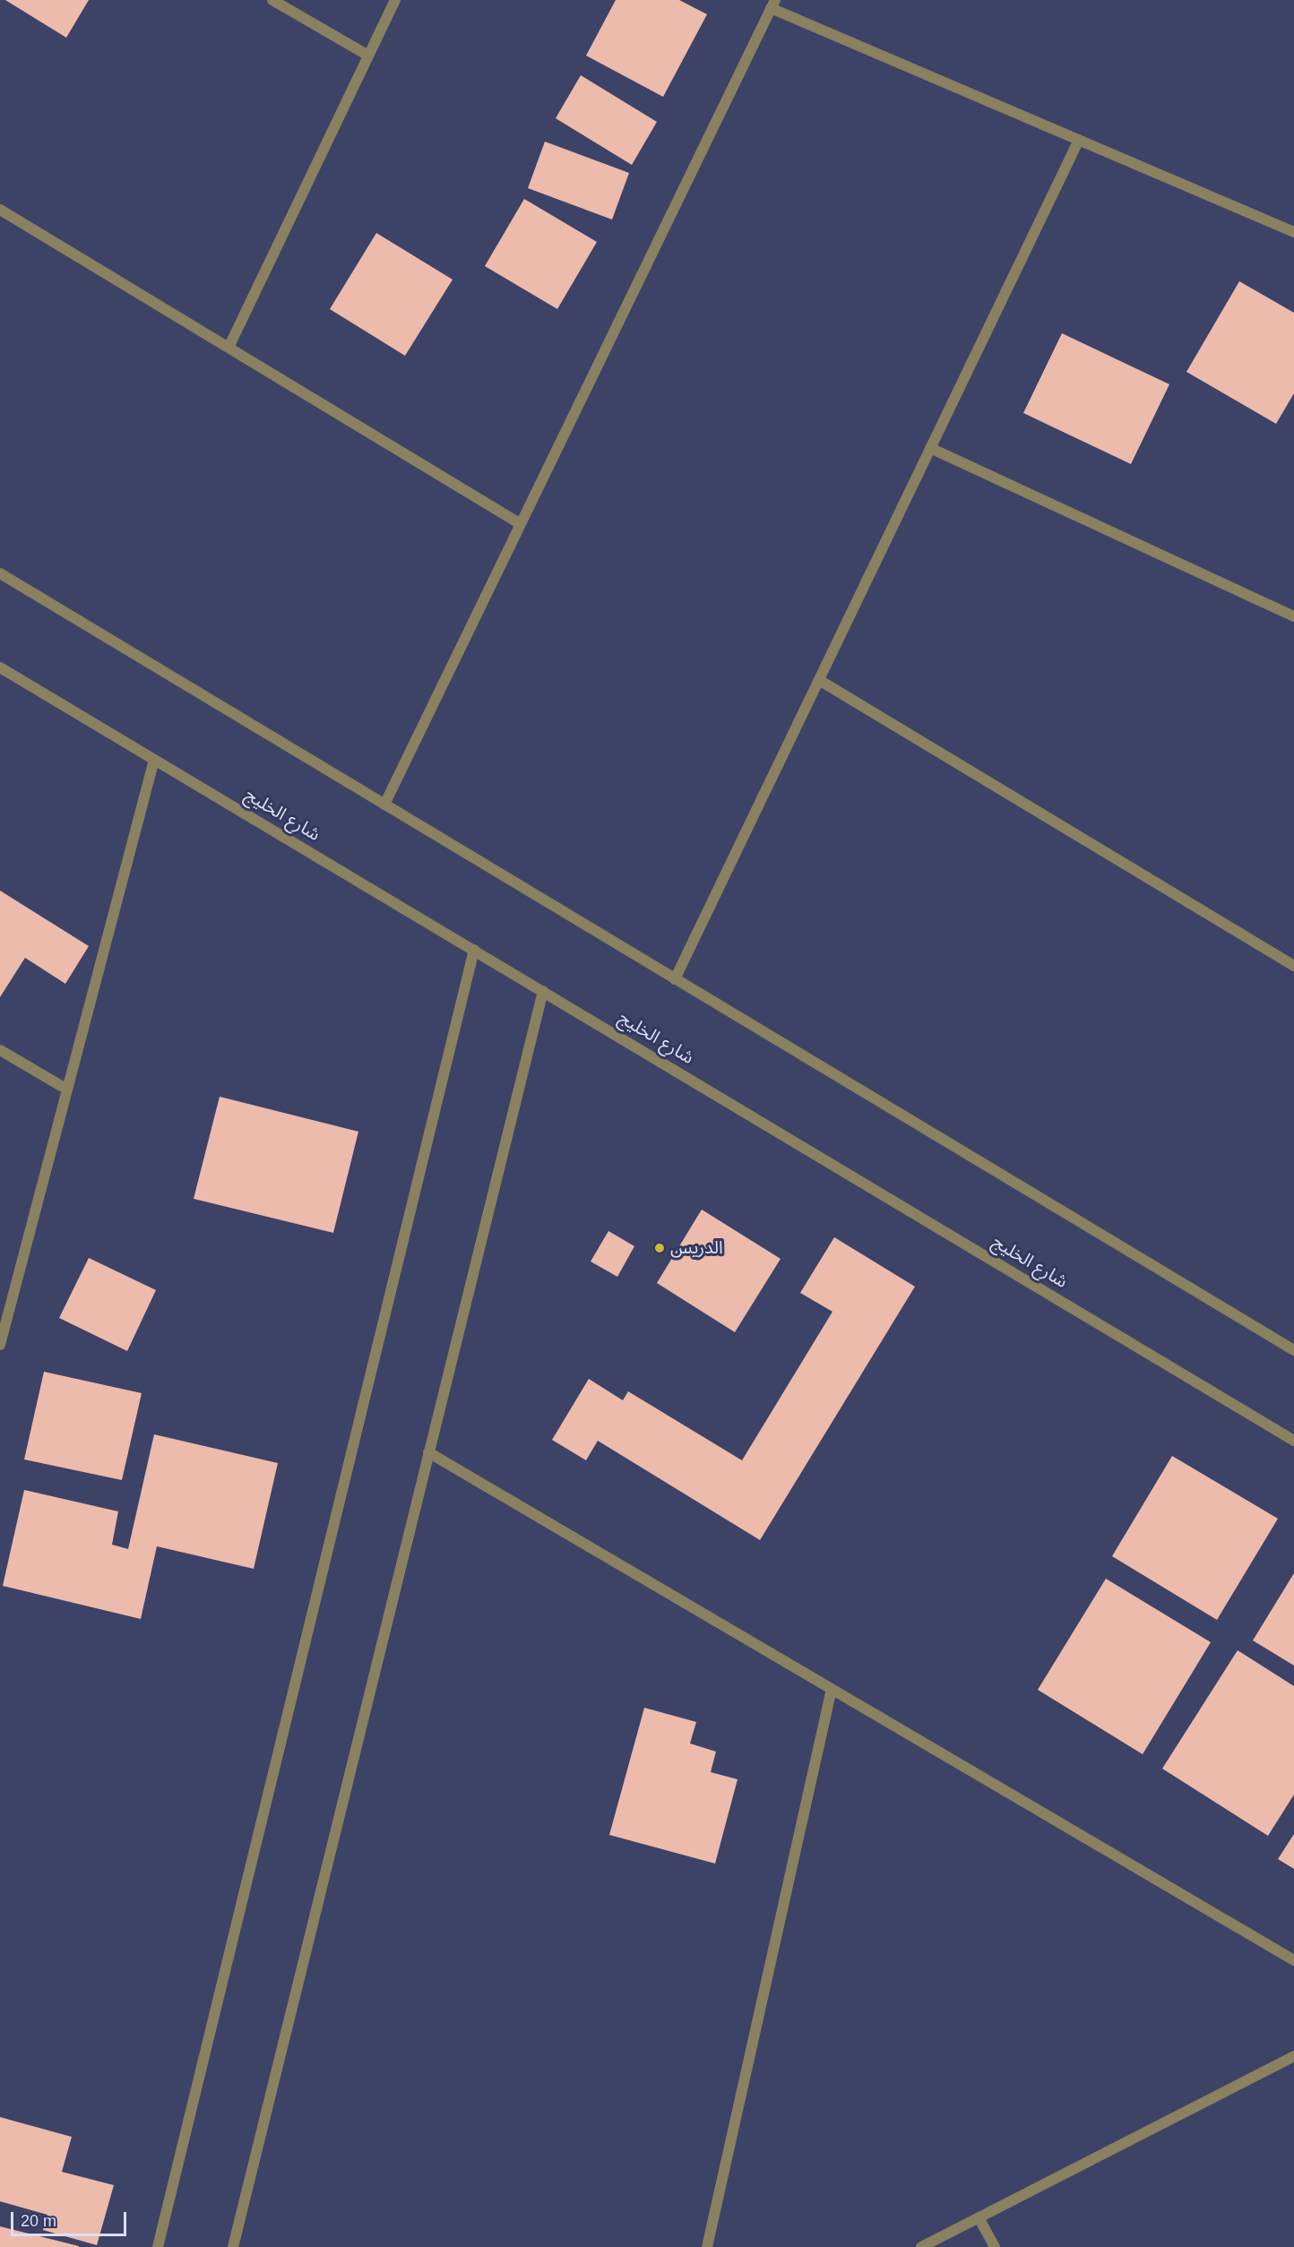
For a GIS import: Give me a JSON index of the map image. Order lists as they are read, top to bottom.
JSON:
{
  "streets": {
    "street": ["شارع الخليج"]
  },
  "places": ["الدريس"],
  "scale_bar": "20 m"
}
